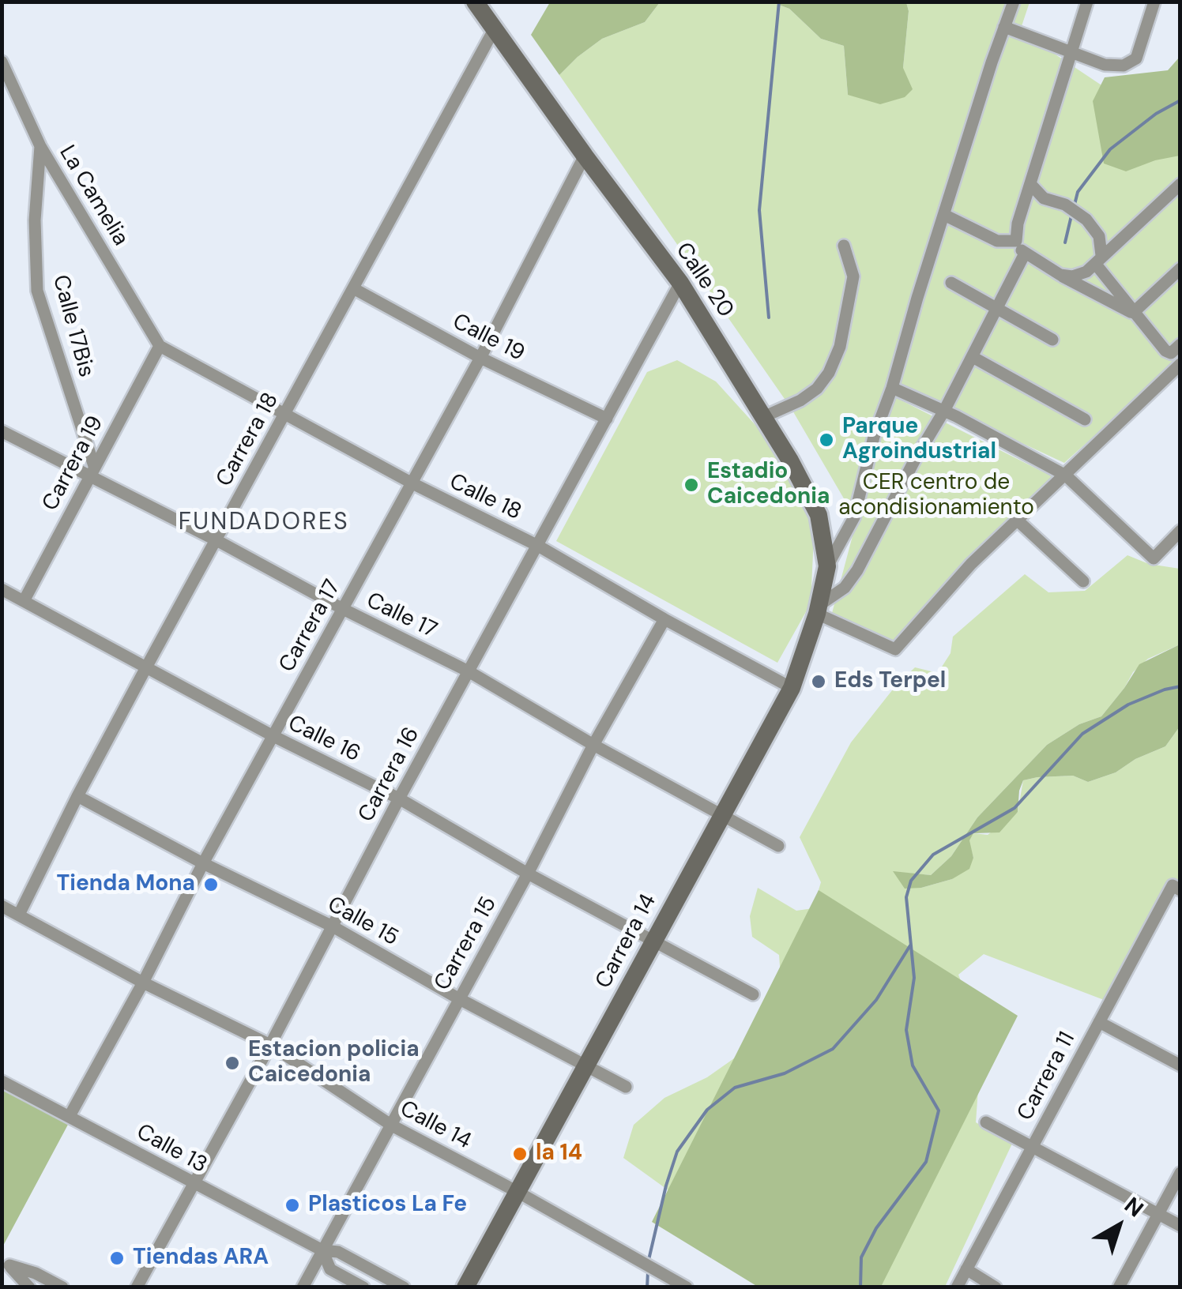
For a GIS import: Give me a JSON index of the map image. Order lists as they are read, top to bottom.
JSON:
{
  "streets": {
    "main road": ["Calle 20", "Carrera 14"],
    "street": [
      "La Camelia",
      "Calle 17Bis",
      "Calle 19",
      "Carrera 18",
      "Carrera 19",
      "Calle 18",
      "Calle 17",
      "Carrera 17",
      "Calle 16",
      "Carrera 16",
      "Calle 15",
      "Carrera 15",
      "Carrera 11",
      "Calle 14",
      "Calle 13"
    ]
  },
  "crossings": [
    ["La Camelia", "Calle 17Bis"],
    ["La Camelia", "Carrera 19"],
    ["La Camelia", "Calle 18"],
    ["Calle 20", "Carrera 18"],
    ["Calle 20", "Carrera 17"],
    ["Calle 20", "Carrera 16"],
    ["Calle 20", "Carrera 14"],
    ["Calle 17Bis", "Carrera 19"],
    ["Calle 17Bis", "Calle 17"],
    ["Calle 19", "Carrera 18"],
    ["Calle 19", "Carrera 17"],
    ["Calle 19", "Carrera 16"],
    ["Carrera 18", "Calle 18"],
    ["Carrera 18", "Calle 17"],
    ["Carrera 18", "Calle 16"],
    ["Carrera 18", "Calle 15"],
    ["Carrera 18", "Calle 14"],
    ["Carrera 19", "Calle 18"],
    ["Carrera 19", "Calle 17"],
    ["Carrera 19", "Calle 16"],
    ["Calle 18", "Carrera 17"],
    ["Calle 18", "Carrera 16"],
    ["Calle 18", "Carrera 14"],
    ["Calle 18", "Carrera 15"],
    ["Calle 17", "Carrera 17"],
    ["Calle 17", "Carrera 16"],
    ["Calle 17", "Carrera 14"],
    ["Calle 17", "Carrera 15"],
    ["Carrera 17", "Calle 16"],
    ["Carrera 17", "Calle 15"],
    ["Carrera 17", "Calle 14"],
    ["Carrera 17", "Calle 13"],
    ["Calle 16", "Carrera 16"],
    ["Calle 16", "Carrera 14"],
    ["Calle 16", "Carrera 15"],
    ["Carrera 16", "Calle 15"],
    ["Carrera 16", "Calle 14"],
    ["Carrera 16", "Calle 13"],
    ["Calle 15", "Carrera 14"],
    ["Calle 15", "Carrera 15"],
    ["Carrera 14", "Calle 14"],
    ["Carrera 15", "Calle 14"],
    ["Carrera 15", "Calle 13"]
  ],
  "districts": ["FUNDADORES"],
  "parks": ["CER centro de acondisionamiento"],
  "places": [
    "Parque Agroindustrial",
    "Estadio Caicedonia",
    "Eds Terpel",
    "Tienda Mona",
    "Estacion policia Caicedonia",
    "la 14",
    "Plasticos La Fe",
    "Tiendas ARA"
  ],
  "north": "top right"
}
